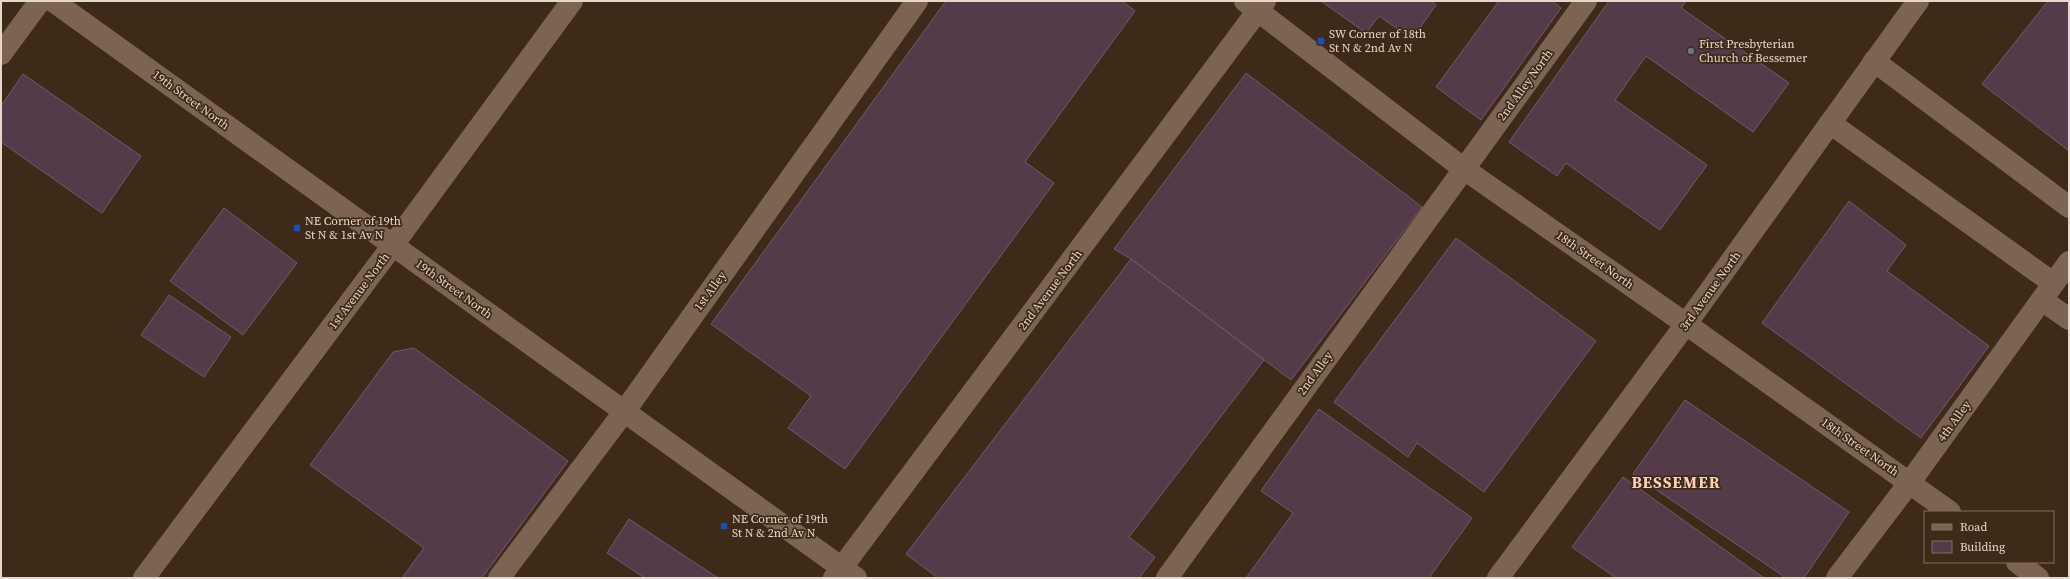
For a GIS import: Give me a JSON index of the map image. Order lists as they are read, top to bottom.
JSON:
{
  "streets": {
    "street": [
      "2nd Alley North",
      "19th Street North",
      "18th Street North",
      "2nd Avenue North",
      "1st Avenue North",
      "1st Alley",
      "3rd Avenue North",
      "2nd Alley",
      "4th Alley"
    ]
  },
  "crossings": [
    ["2nd Alley North", "18th Street North"],
    ["2nd Alley North", "2nd Alley"],
    ["19th Street North", "2nd Avenue North"],
    ["19th Street North", "1st Avenue North"],
    ["19th Street North", "1st Alley"],
    ["18th Street North", "2nd Avenue North"],
    ["18th Street North", "3rd Avenue North"],
    ["18th Street North", "2nd Alley"],
    ["18th Street North", "4th Alley"]
  ],
  "districts": ["BESSEMER"],
  "places": {
    "transit": ["SW Corner of 18th St N & 2nd Av N", "NE Corner of 19th St N & 1st Av N", "NE Corner of 19th St N & 2nd Av N"],
    "other": ["First Presbyterian Church of Bessemer"]
  },
  "legend": ["Road", "Building"]
}
